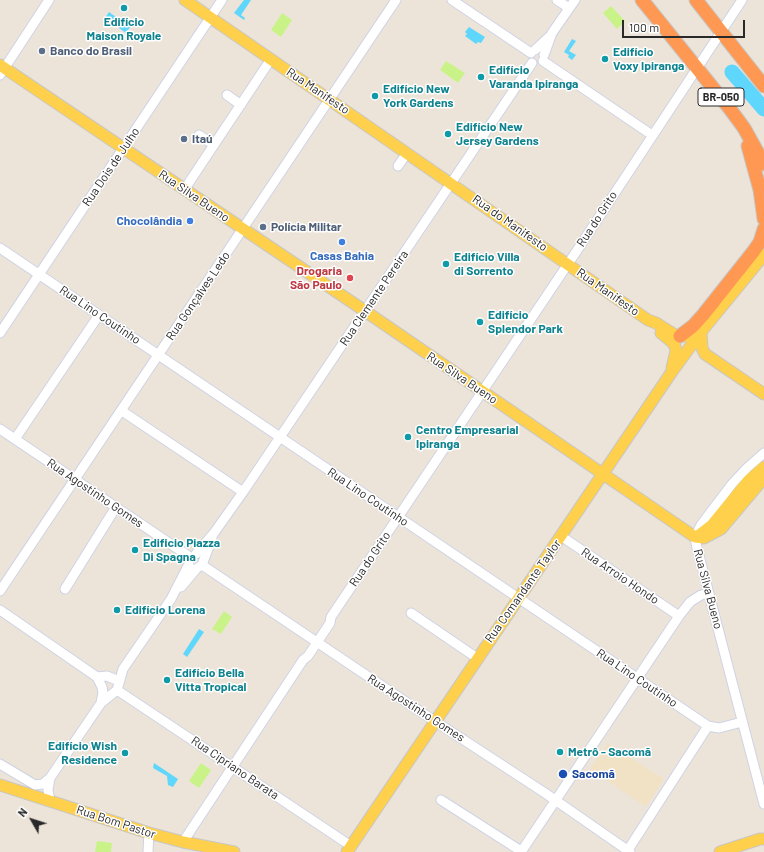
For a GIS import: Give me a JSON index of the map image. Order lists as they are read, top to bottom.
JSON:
{
  "streets": {
    "highway": ["BR-050"],
    "main road": [
      "Rua Manifesto",
      "Rua Silva Bueno",
      "Rua do Manifesto",
      "Rua Comandante Taylor",
      "Rua Bom Pastor"
    ],
    "street": [
      "Rua Dois de Julho",
      "Rua do Grito",
      "Rua Gonçalves Ledo",
      "Rua Clemente Pereira",
      "Rua Lino Coutinho",
      "Rua Agostinho Gomes",
      "Rua Arroio Hondo",
      "Rua Cipriano Barata"
    ]
  },
  "crossings": [
    ["Rua Manifesto", "Rua Dois de Julho"],
    ["Rua Manifesto", "Rua do Grito"],
    ["Rua Manifesto", "Rua do Manifesto"],
    ["Rua Manifesto", "Rua Gonçalves Ledo"],
    ["Rua Manifesto", "Rua Clemente Pereira"],
    ["Rua Manifesto", "Rua Comandante Taylor"],
    ["BR-050", "Rua do Grito"],
    ["Rua Dois de Julho", "Rua Silva Bueno"],
    ["Rua Dois de Julho", "Rua Lino Coutinho"],
    ["Rua Silva Bueno", "Rua do Grito"],
    ["Rua Silva Bueno", "Rua Gonçalves Ledo"],
    ["Rua Silva Bueno", "Rua Clemente Pereira"],
    ["Rua Silva Bueno", "Rua Comandante Taylor"],
    ["Rua do Grito", "Rua do Manifesto"],
    ["Rua do Grito", "Rua Lino Coutinho"],
    ["Rua do Grito", "Rua Agostinho Gomes"],
    ["Rua do Grito", "Rua Cipriano Barata"],
    ["Rua do Grito", "Rua Bom Pastor"],
    ["Rua do Manifesto", "Rua Clemente Pereira"],
    ["Rua Gonçalves Ledo", "Rua Lino Coutinho"],
    ["Rua Gonçalves Ledo", "Rua Agostinho Gomes"],
    ["Rua Clemente Pereira", "Rua Lino Coutinho"],
    ["Rua Clemente Pereira", "Rua Agostinho Gomes"],
    ["Rua Clemente Pereira", "Rua Cipriano Barata"],
    ["Rua Lino Coutinho", "Rua Comandante Taylor"],
    ["Rua Agostinho Gomes", "Rua Comandante Taylor"],
    ["Rua Arroio Hondo", "Rua Comandante Taylor"],
    ["Rua Comandante Taylor", "Rua Cipriano Barata"]
  ],
  "places": [
    "Edifício Maison Royale",
    "Banco do Brasil",
    "Edifício Voxy Ipiranga",
    "Edifício Varanda Ipiranga",
    "Edifício New York Gardens",
    "Edifício New Jersey Gardens",
    "Itaú",
    "Chocolândia",
    "Polícia Militar",
    "Casas Bahia",
    "Edifício Villa di Sorrento",
    "Drogaria São Paulo",
    "Edifício Splendor Park",
    "Centro Empresarial Ipiranga",
    "Edificio Piazza Di Spagna",
    "Edifício Lorena",
    "Edifício Bella Vitta Tropical",
    "Metrô - Sacomã",
    "Edifício Wish Residence",
    "Sacomã"
  ],
  "scale_bar": "100 m",
  "north": "top left"
}
